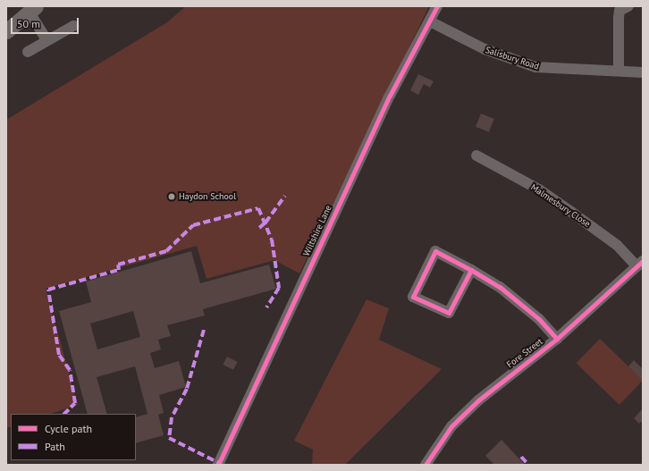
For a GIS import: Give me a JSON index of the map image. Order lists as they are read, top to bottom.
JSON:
{
  "streets": {
    "street": [
      "Salisbury Road",
      "Malmesbury Close",
      "Wiltshire Lane",
      "Fore Street"
    ]
  },
  "crossings": [
    ["Salisbury Road", "Wiltshire Lane"],
    ["Malmesbury Close", "Fore Street"]
  ],
  "places": ["Haydon School"],
  "legend": ["Cycle path", "Path"],
  "scale_bar": "50 m"
}
